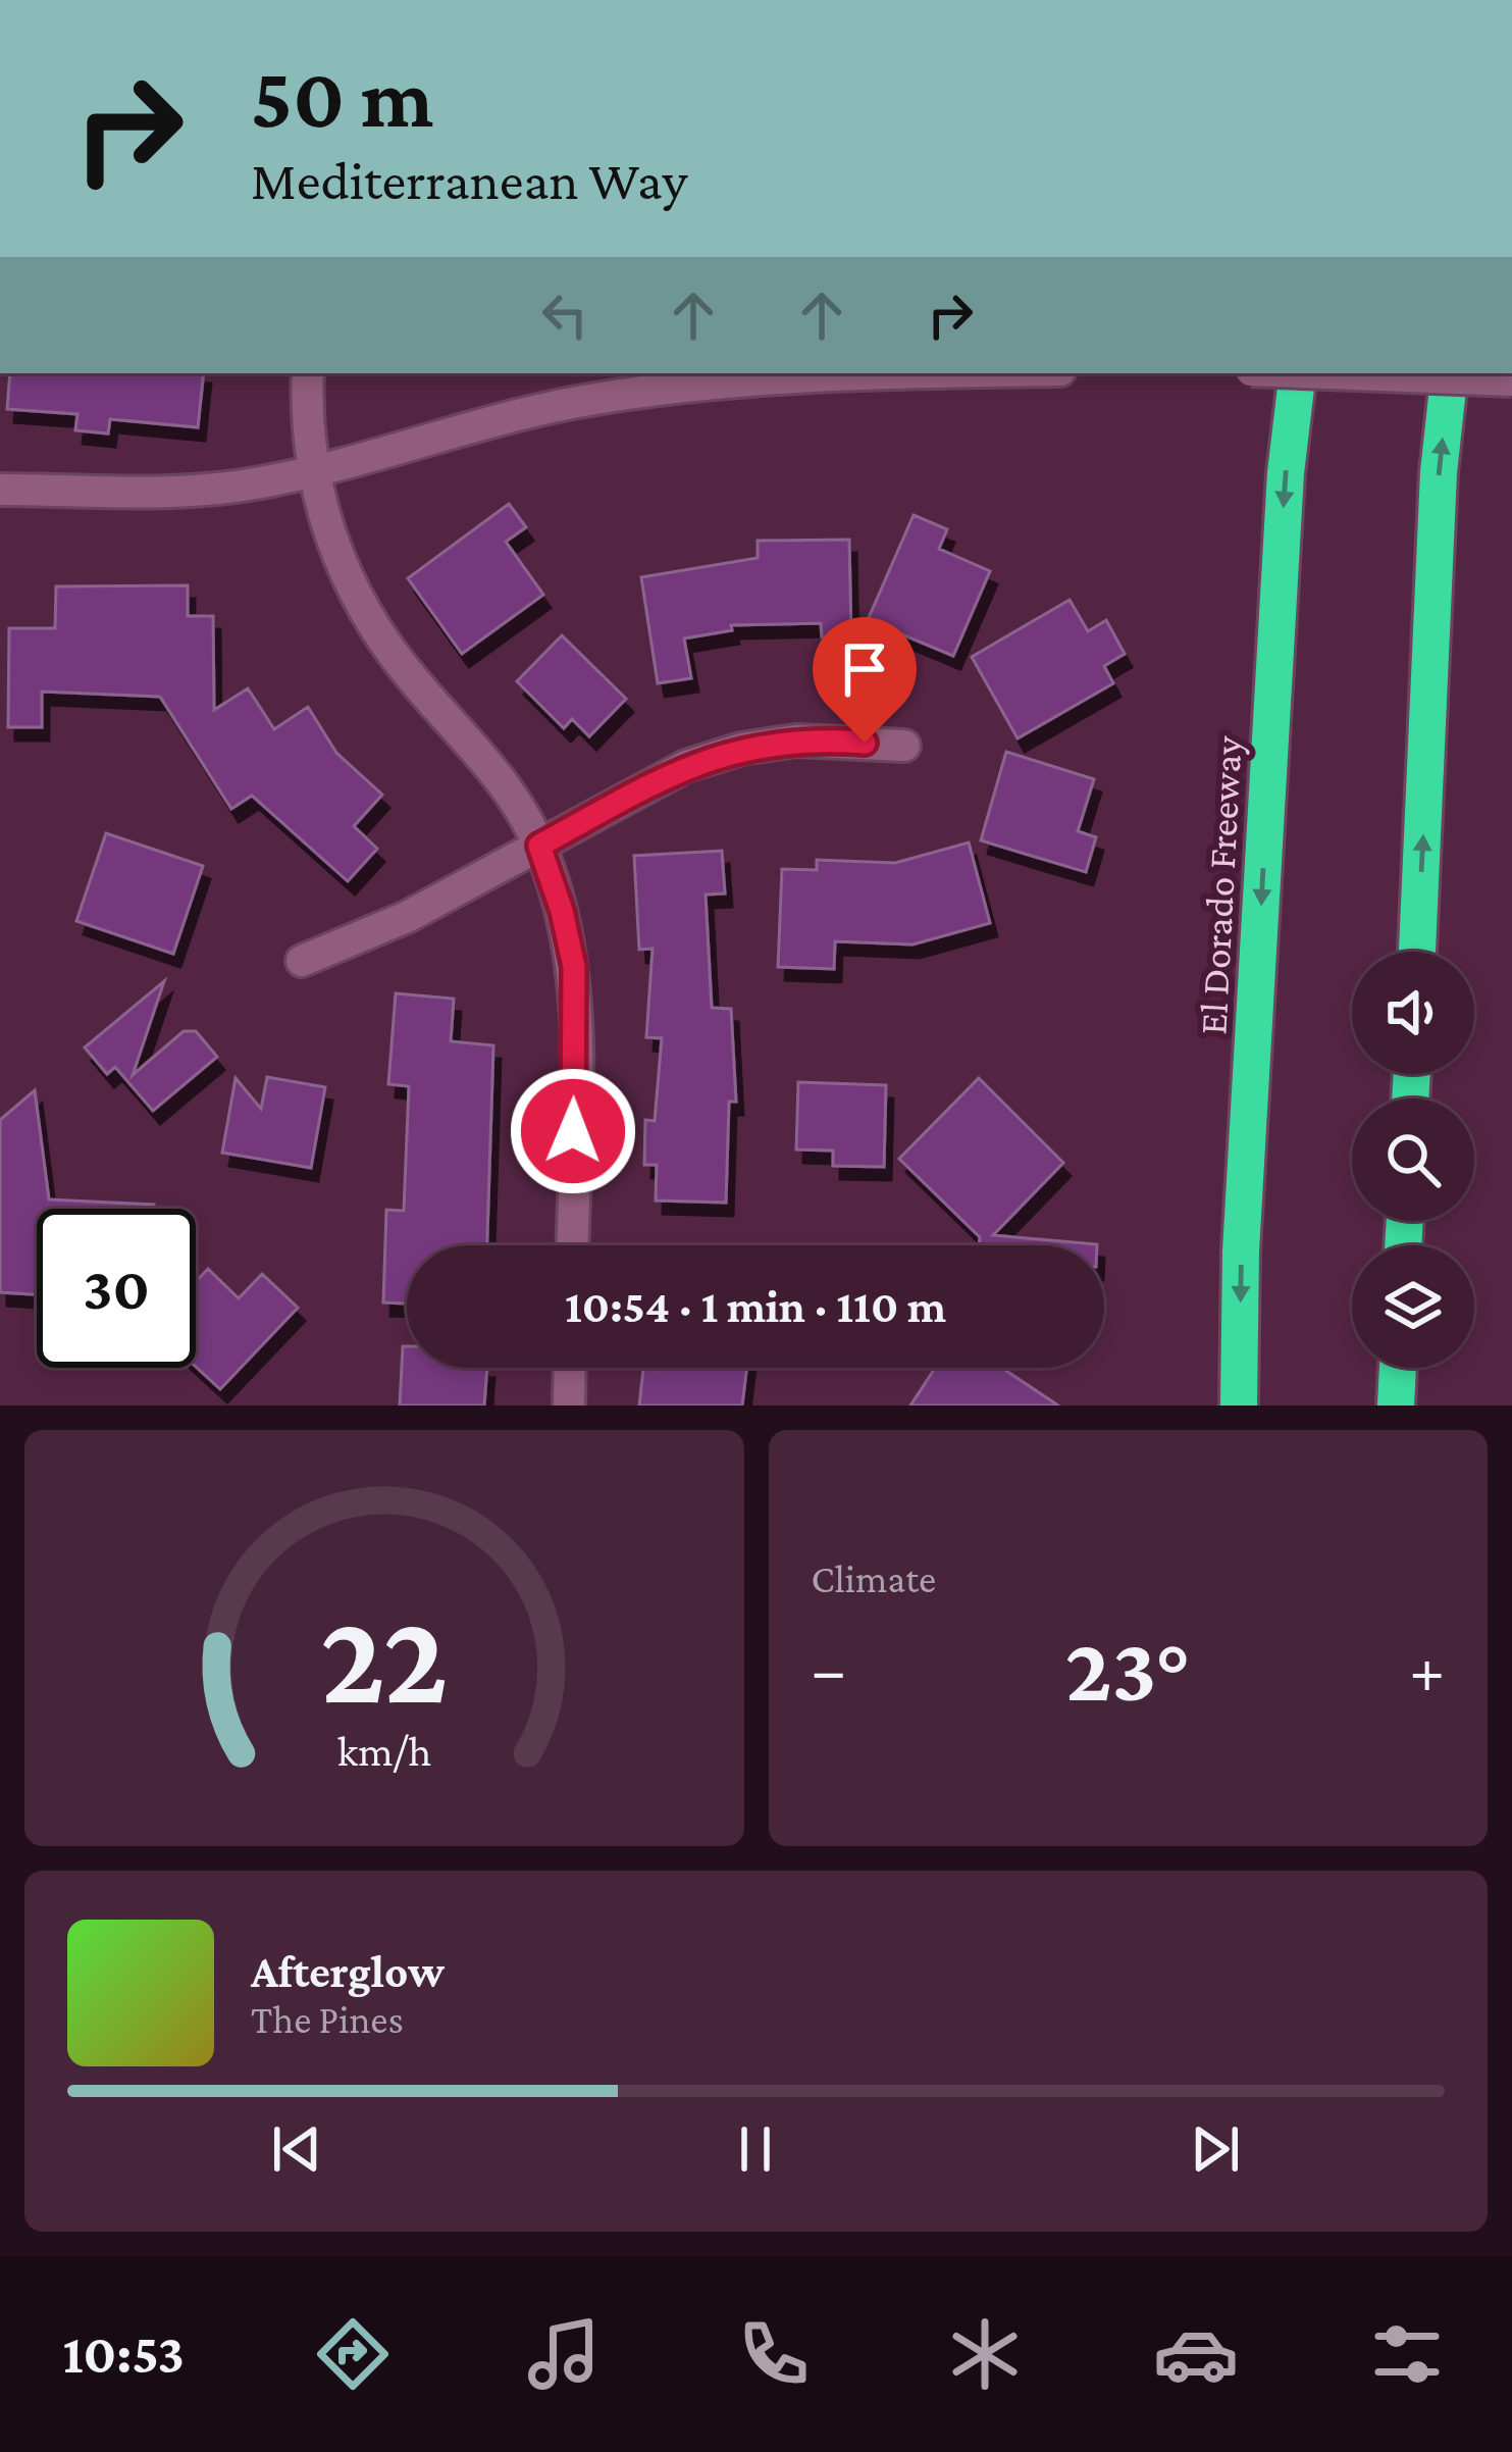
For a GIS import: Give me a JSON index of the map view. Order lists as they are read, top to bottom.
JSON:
{
  "streets": {
    "highway": ["El Dorado Freeway"]
  },
  "page": {
    "turn": ["50 m", "Mediterranean Way"],
    "limit": "30",
    "trip": "10:54 · 1 min · 110 m",
    "tile": "Climate",
    "heat": ["−", "23°", "+"],
    "song": ["Afterglow", "The Pines"],
    "tabs": "10:53",
    "gauge": ["22", "km/h"]
  }
}
